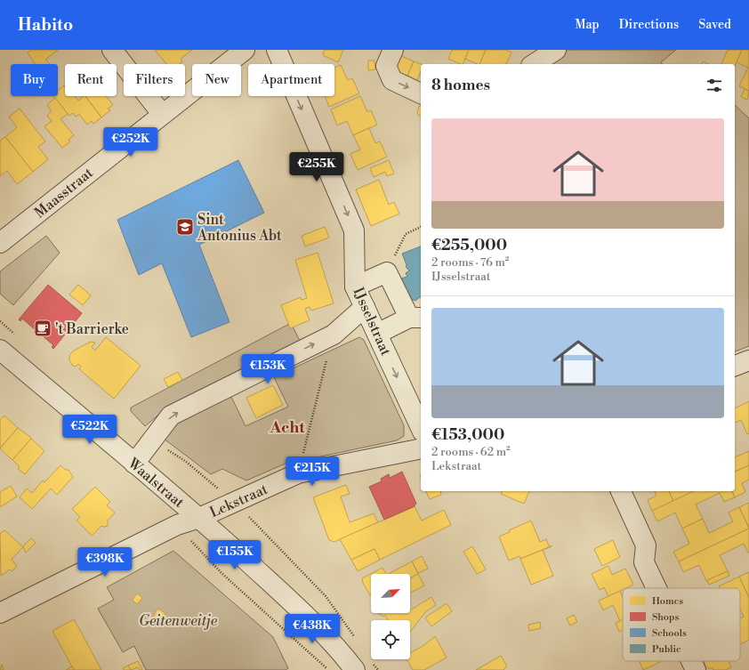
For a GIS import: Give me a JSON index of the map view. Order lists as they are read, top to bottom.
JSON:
{
  "streets": {
    "street": [
      "Maasstraat",
      "IJsselstraat",
      "Waalstraat",
      "Lekstraat"
    ]
  },
  "crossings": [
    ["Waalstraat", "Lekstraat"]
  ],
  "one_way": ["IJsselstraat"],
  "districts": ["Acht"],
  "parks": ["Geitenweitje"],
  "places": {
    "school or university": ["Sint Antonius Abt"],
    "cafe": ["'t Barrierke"]
  },
  "legend": [
    "Homes",
    "Shops",
    "Schools",
    "Public"
  ],
  "north": "top right",
  "page": {
    "header": "Habito",
    "nav": ["Map", "Directions", "Saved"],
    "chip": [
      "Buy",
      "Rent",
      "Filters",
      "New",
      "Apartment"
    ],
    "heading": "8 homes",
    "list": [
      {
        "name": "€255,000",
        "note": "2 rooms · 76 m² · IJsselstraat"
      },
      {
        "name": "€153,000",
        "note": "2 rooms · 62 m² · Lekstraat"
      }
    ],
    "price": [
      "€252K",
      "€255K",
      "€153K",
      "€522K",
      "€215K",
      "€155K",
      "€398K",
      "€438K"
    ]
  }
}
